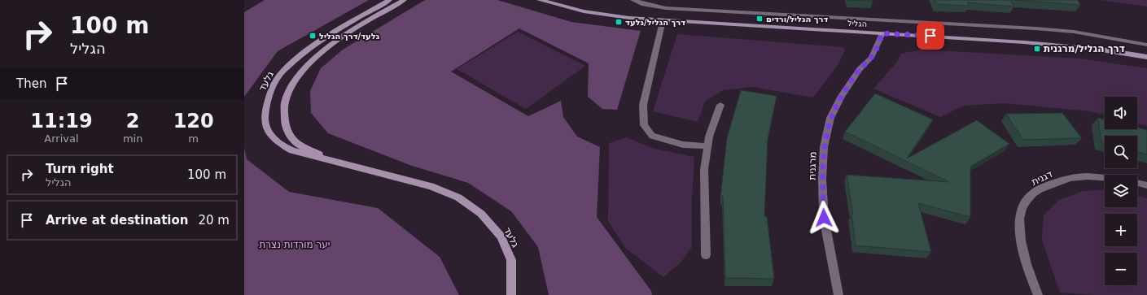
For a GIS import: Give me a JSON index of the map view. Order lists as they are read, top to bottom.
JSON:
{
  "streets": {
    "street": [
      "הגליל",
      "גלעד",
      "מרגנית",
      "דגנית"
    ]
  },
  "crossings": [
    ["הגליל", "מרגנית"]
  ],
  "parks": ["יער מורדות נצרת"],
  "places": {
    "transit": [
      "דרך הגליל/ורדים",
      "דרך הגליל/גלעד",
      "גלעד/דרך הגליל",
      "דרך הגליל/מרגנית"
    ]
  },
  "page": {
    "turn": ["100 m", "הגליל"],
    "then": "Then",
    "map_buttons": ["+", "−"],
    "eta": [
      "11:19",
      "Arrival",
      "2",
      "min",
      "120",
      "m"
    ],
    "list": [
      {
        "name": "Turn right",
        "note": "הגליל",
        "value": "100 m"
      },
      {
        "name": "Arrive at destination",
        "value": "20 m"
      }
    ]
  }
}
